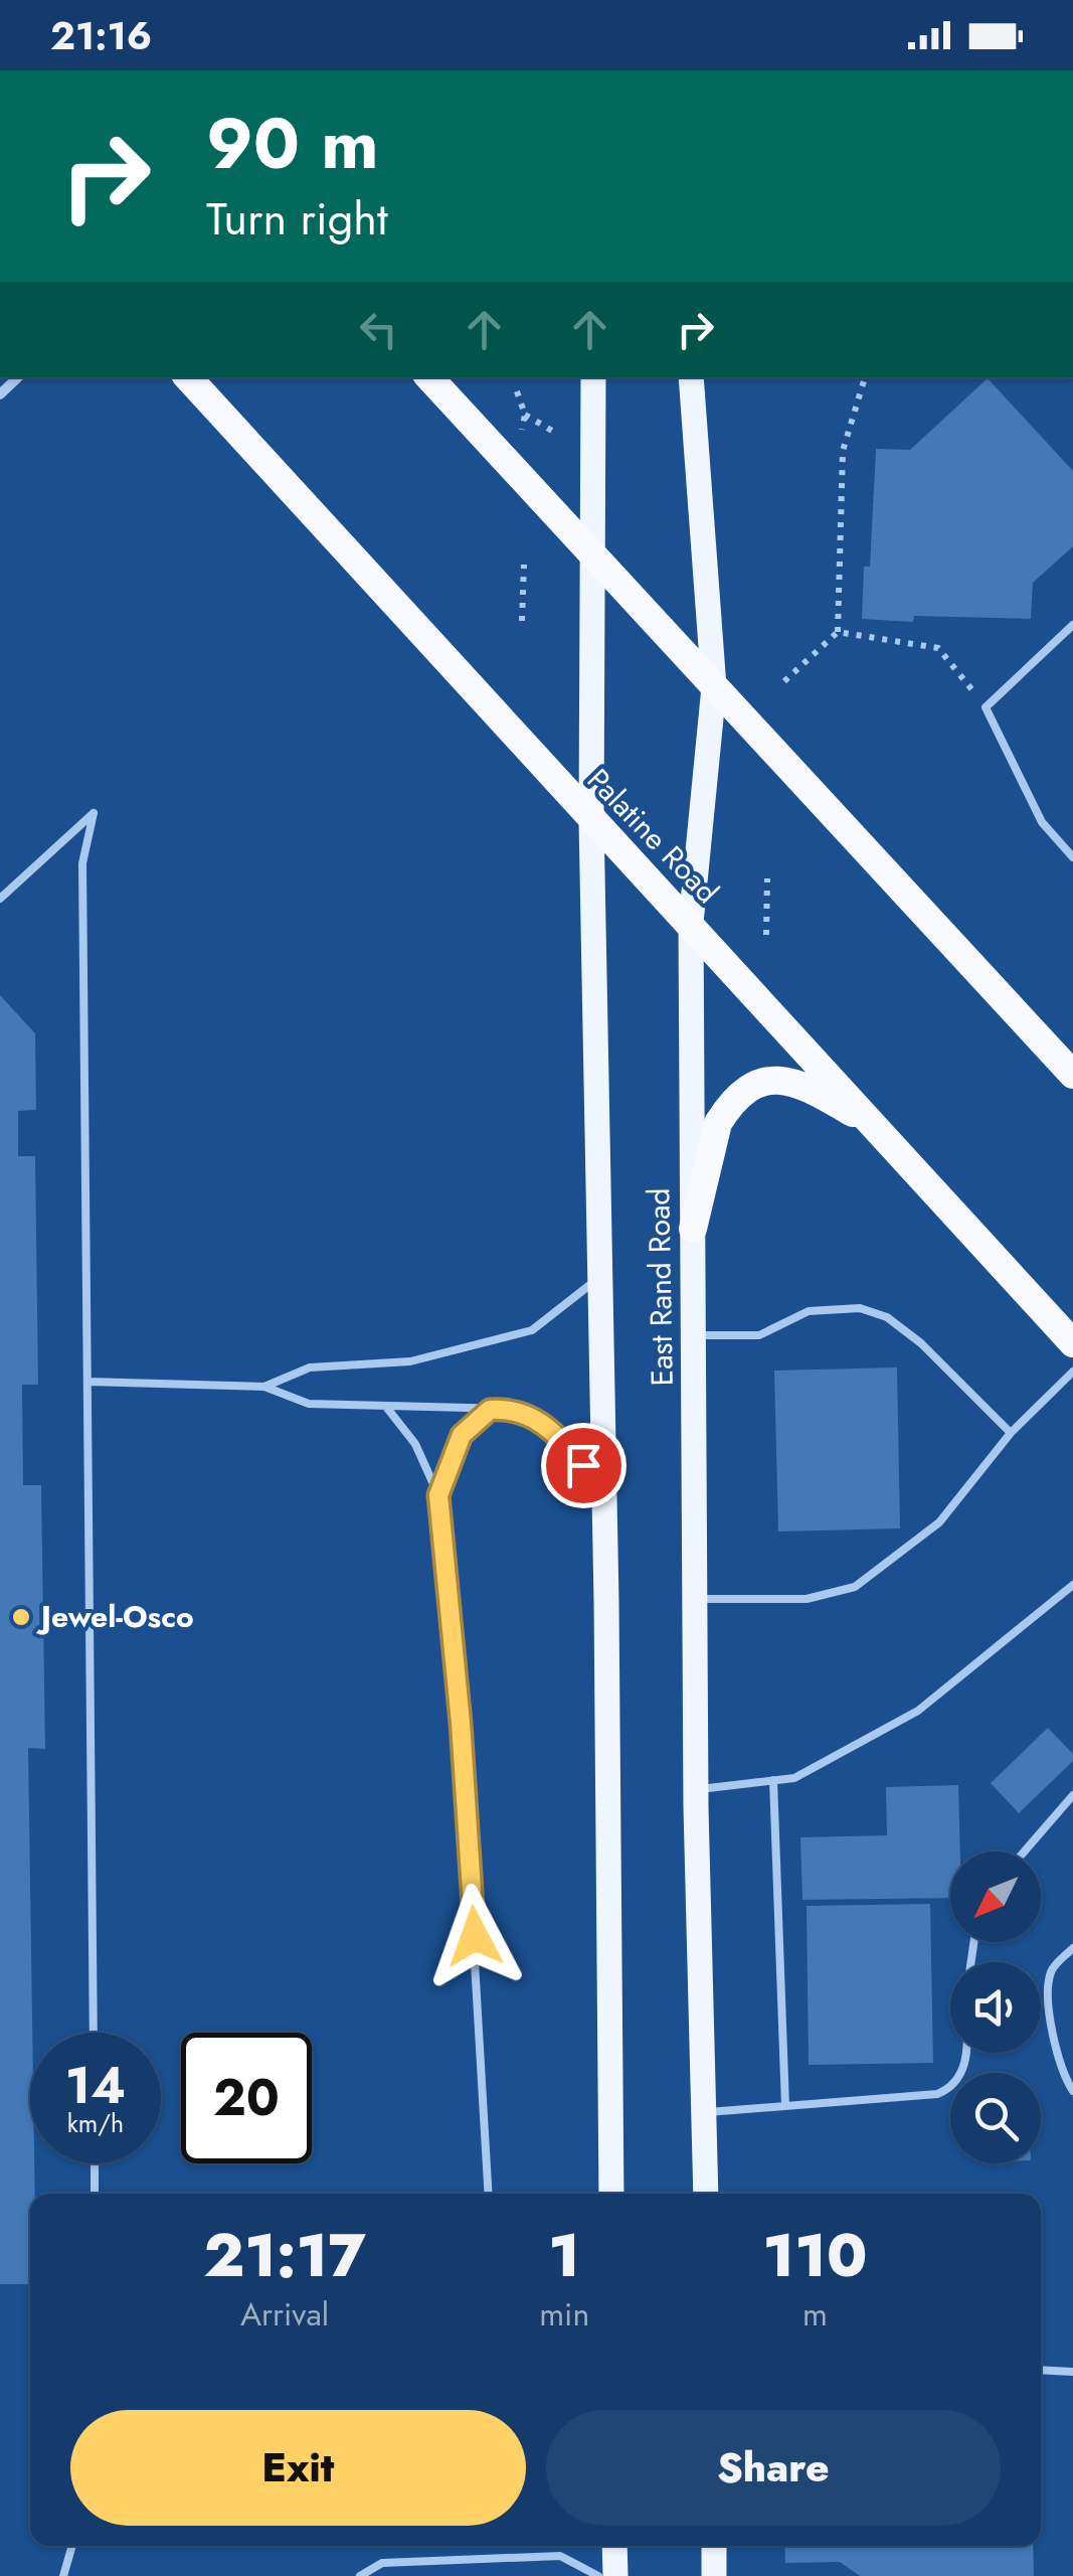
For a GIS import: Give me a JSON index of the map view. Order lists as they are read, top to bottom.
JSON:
{
  "streets": {
    "highway": ["Palatine Road"],
    "main road": ["East Rand Road"]
  },
  "crossings": [
    ["Palatine Road", "East Rand Road"]
  ],
  "places": ["Jewel-Osco"],
  "north": "bottom left",
  "page": {
    "status": "21:16",
    "turn": ["90 m", "Turn right"],
    "speed": "14 km/h",
    "limit": "20",
    "eta": [
      "21:17",
      "Arrival",
      "1",
      "min",
      "110",
      "m"
    ],
    "buttons": ["Exit", "Share"]
  }
}
